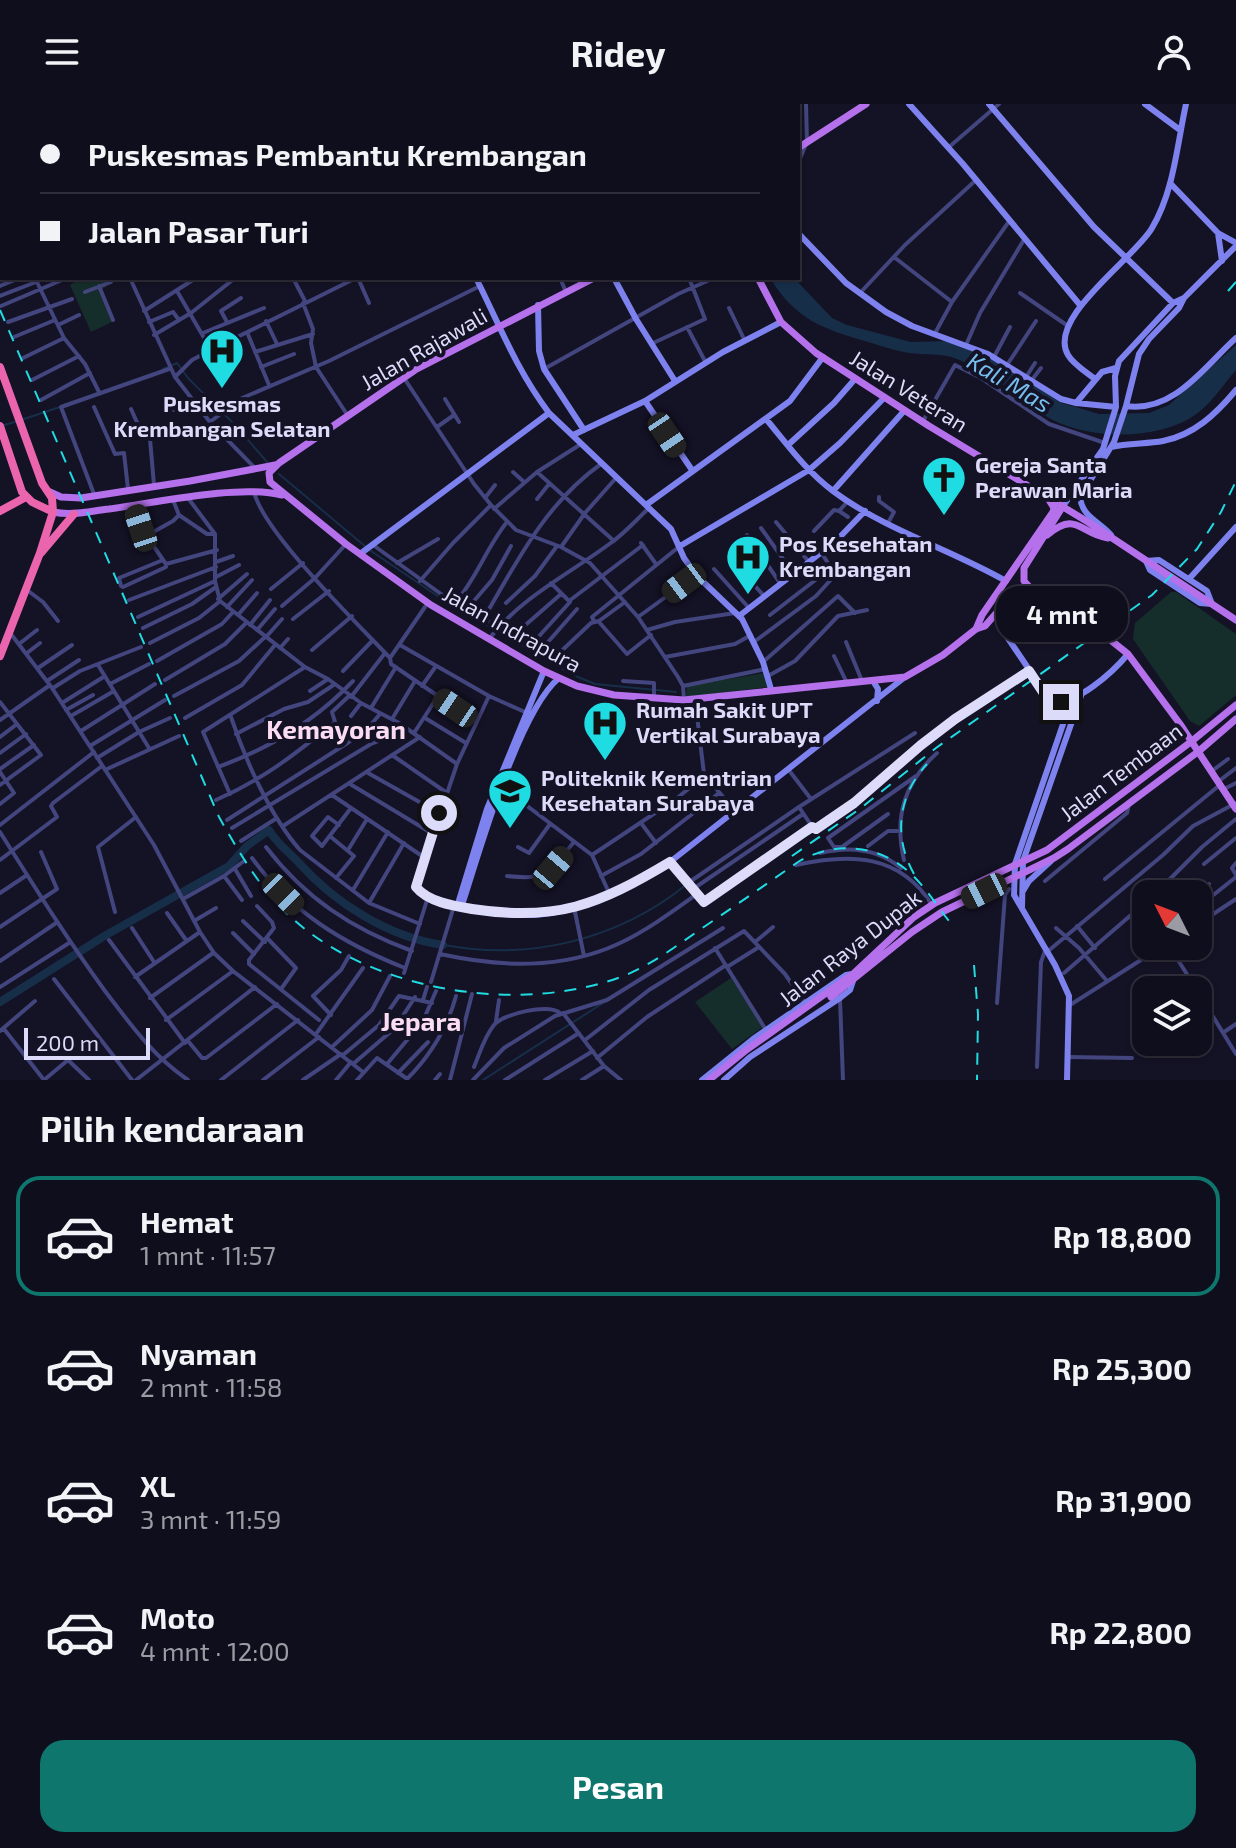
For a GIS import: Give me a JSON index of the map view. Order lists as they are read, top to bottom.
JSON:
{
  "streets": {
    "main road": [
      "Jalan Rajawali",
      "Jalan Veteran",
      "Jalan Indrapura",
      "Jalan Tembaan",
      "Jalan Raya Dupak"
    ]
  },
  "crossings": [
    ["Jalan Tembaan", "Jalan Raya Dupak"]
  ],
  "districts": ["Kemayoran", "Jepara"],
  "water": ["Kali Mas"],
  "places": {
    "hospital": ["Puskesmas Krembangan Selatan", "Pos Kesehatan Krembangan", "Rumah Sakit UPT Vertikal Surabaya"],
    "church": ["Gereja Santa Perawan Maria"],
    "school or university": ["Politeknik Kementrian Kesehatan Surabaya"]
  },
  "scale_bar": "200 m",
  "north": "top left",
  "page": {
    "header": "Ridey",
    "banner": ["Puskesmas Pembantu Krembangan", "Jalan Pasar Turi"],
    "bubble": "4 mnt",
    "scale": "200 m",
    "heading": "Pilih kendaraan",
    "list": [
      {
        "name": "Hemat",
        "note": "1 mnt · 11:57",
        "value": "Rp 18,800"
      },
      {
        "name": "Nyaman",
        "note": "2 mnt · 11:58",
        "value": "Rp 25,300"
      },
      {
        "name": "XL",
        "note": "3 mnt · 11:59",
        "value": "Rp 31,900"
      },
      {
        "name": "Moto",
        "note": "4 mnt · 12:00",
        "value": "Rp 22,800"
      }
    ],
    "buttons": "Pesan"
  }
}
